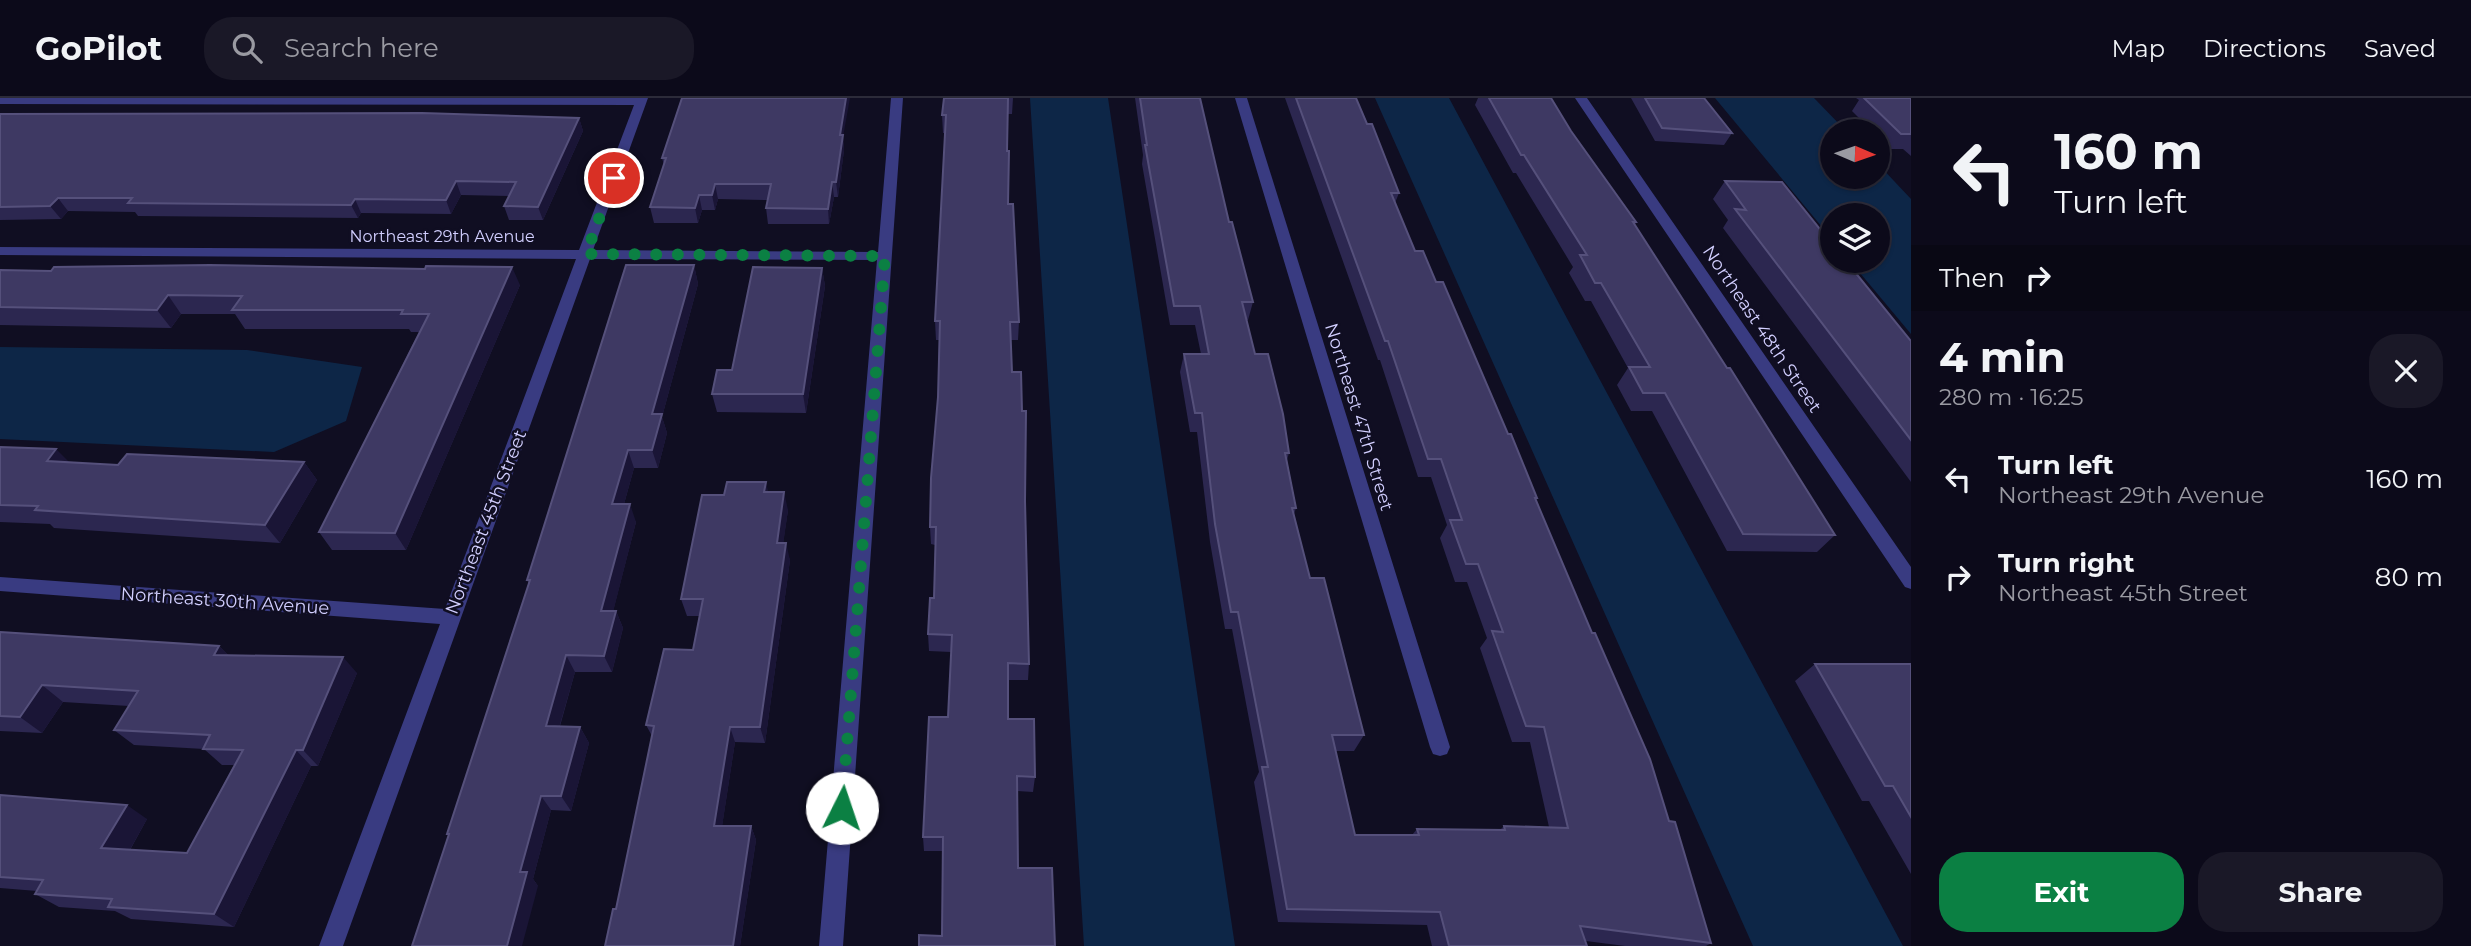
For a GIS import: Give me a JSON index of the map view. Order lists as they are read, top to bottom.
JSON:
{
  "streets": {
    "street": [
      "Northeast 29th Avenue",
      "Northeast 48th Street",
      "Northeast 47th Street",
      "Northeast 45th Street",
      "Northeast 30th Avenue"
    ]
  },
  "crossings": [
    ["Northeast 29th Avenue", "Northeast 45th Street"],
    ["Northeast 45th Street", "Northeast 30th Avenue"]
  ],
  "north": "right",
  "page": {
    "header": "GoPilot",
    "search": "Search here",
    "nav": ["Map", "Directions", "Saved"],
    "turn": ["160 m", "Turn left"],
    "then": "Then",
    "heading": ["4 min", "280 m · 16:25"],
    "list": [
      {
        "name": "Turn left",
        "note": "Northeast 29th Avenue",
        "value": "160 m"
      },
      {
        "name": "Turn right",
        "note": "Northeast 45th Street",
        "value": "80 m"
      }
    ],
    "buttons": ["Exit", "Share"]
  }
}
